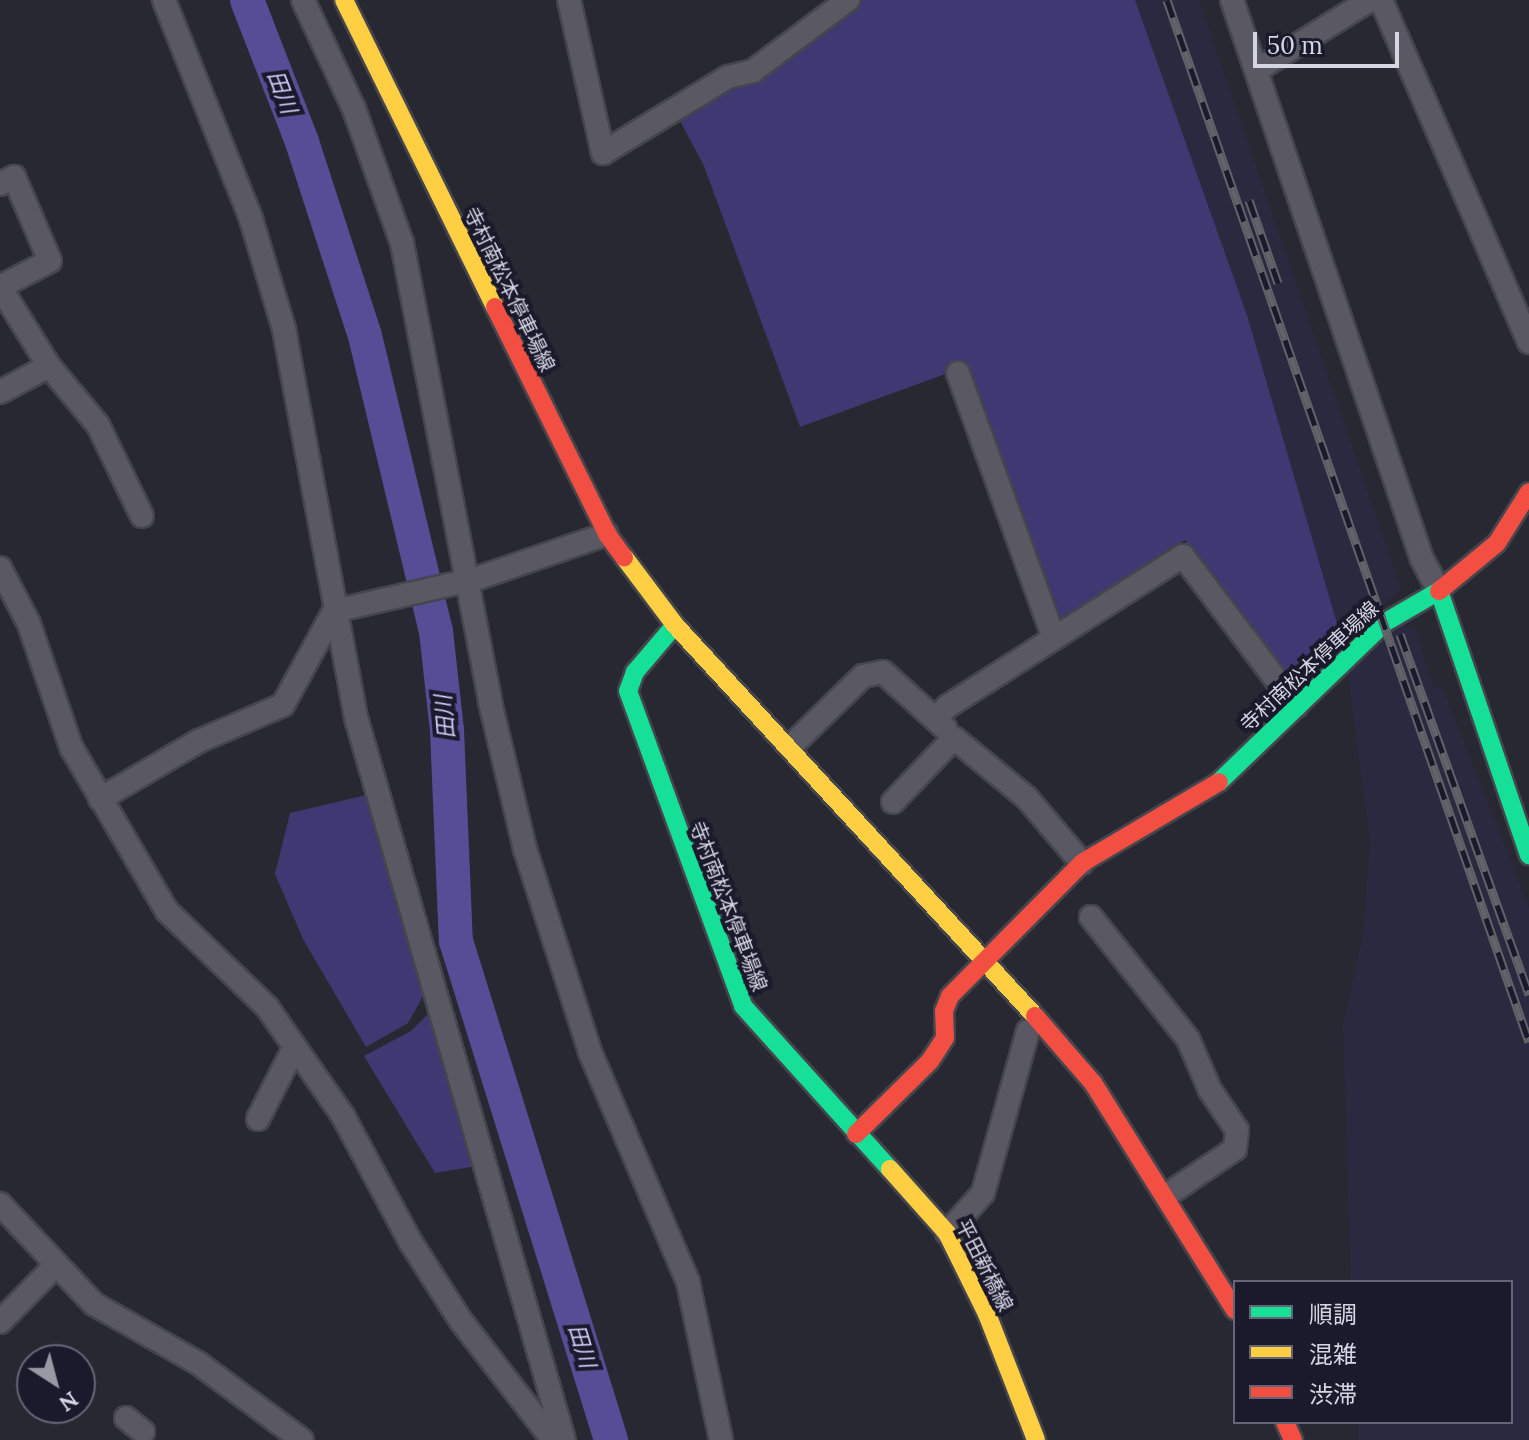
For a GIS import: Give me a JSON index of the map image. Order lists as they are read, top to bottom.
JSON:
{
  "streets": {
    "main road": ["寺村南松本停車場線", "平田新橋線"]
  },
  "crossings": [
    ["寺村南松本停車場線", "平田新橋線"]
  ],
  "water": ["田川"],
  "legend": ["順調", "混雑", "渋滞"],
  "scale_bar": "50 m",
  "north": "bottom right"
}
